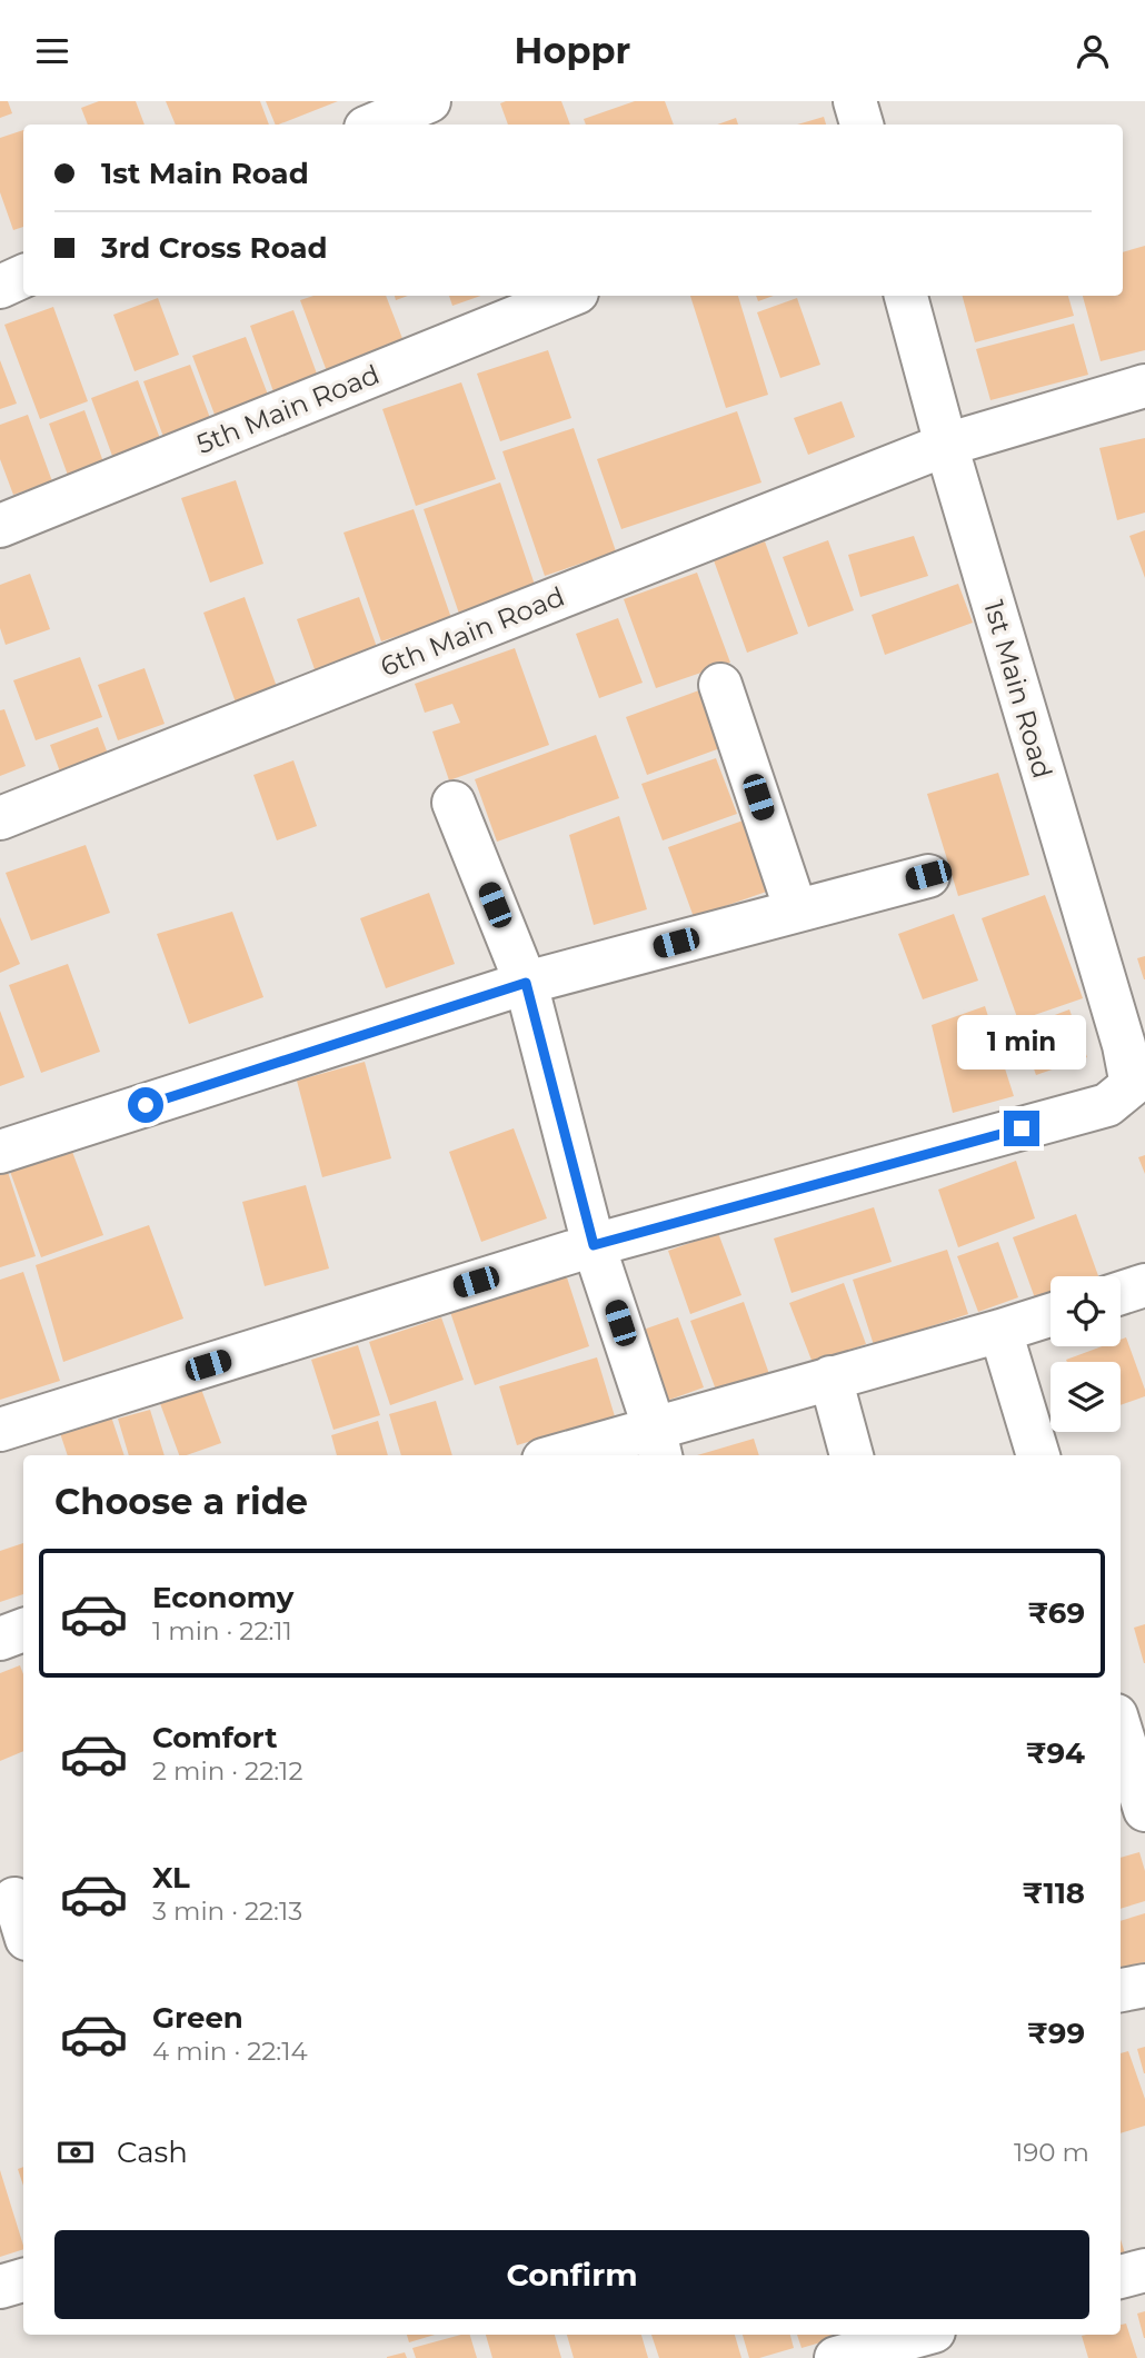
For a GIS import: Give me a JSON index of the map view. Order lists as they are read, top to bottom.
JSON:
{
  "streets": {
    "street": ["5th Main Road", "6th Main Road", "1st Main Road"]
  },
  "crossings": [
    ["6th Main Road", "1st Main Road"]
  ],
  "page": {
    "header": "Hoppr",
    "banner": ["1st Main Road", "3rd Cross Road"],
    "bubble": "1 min",
    "heading": "Choose a ride",
    "list": [
      {
        "name": "Economy",
        "note": "1 min · 22:11",
        "value": "₹69"
      },
      {
        "name": "Comfort",
        "note": "2 min · 22:12",
        "value": "₹94"
      },
      {
        "name": "XL",
        "note": "3 min · 22:13",
        "value": "₹118"
      },
      {
        "name": "Green",
        "note": "4 min · 22:14",
        "value": "₹99"
      }
    ],
    "pay": ["Cash", "190 m"],
    "buttons": "Confirm"
  }
}
